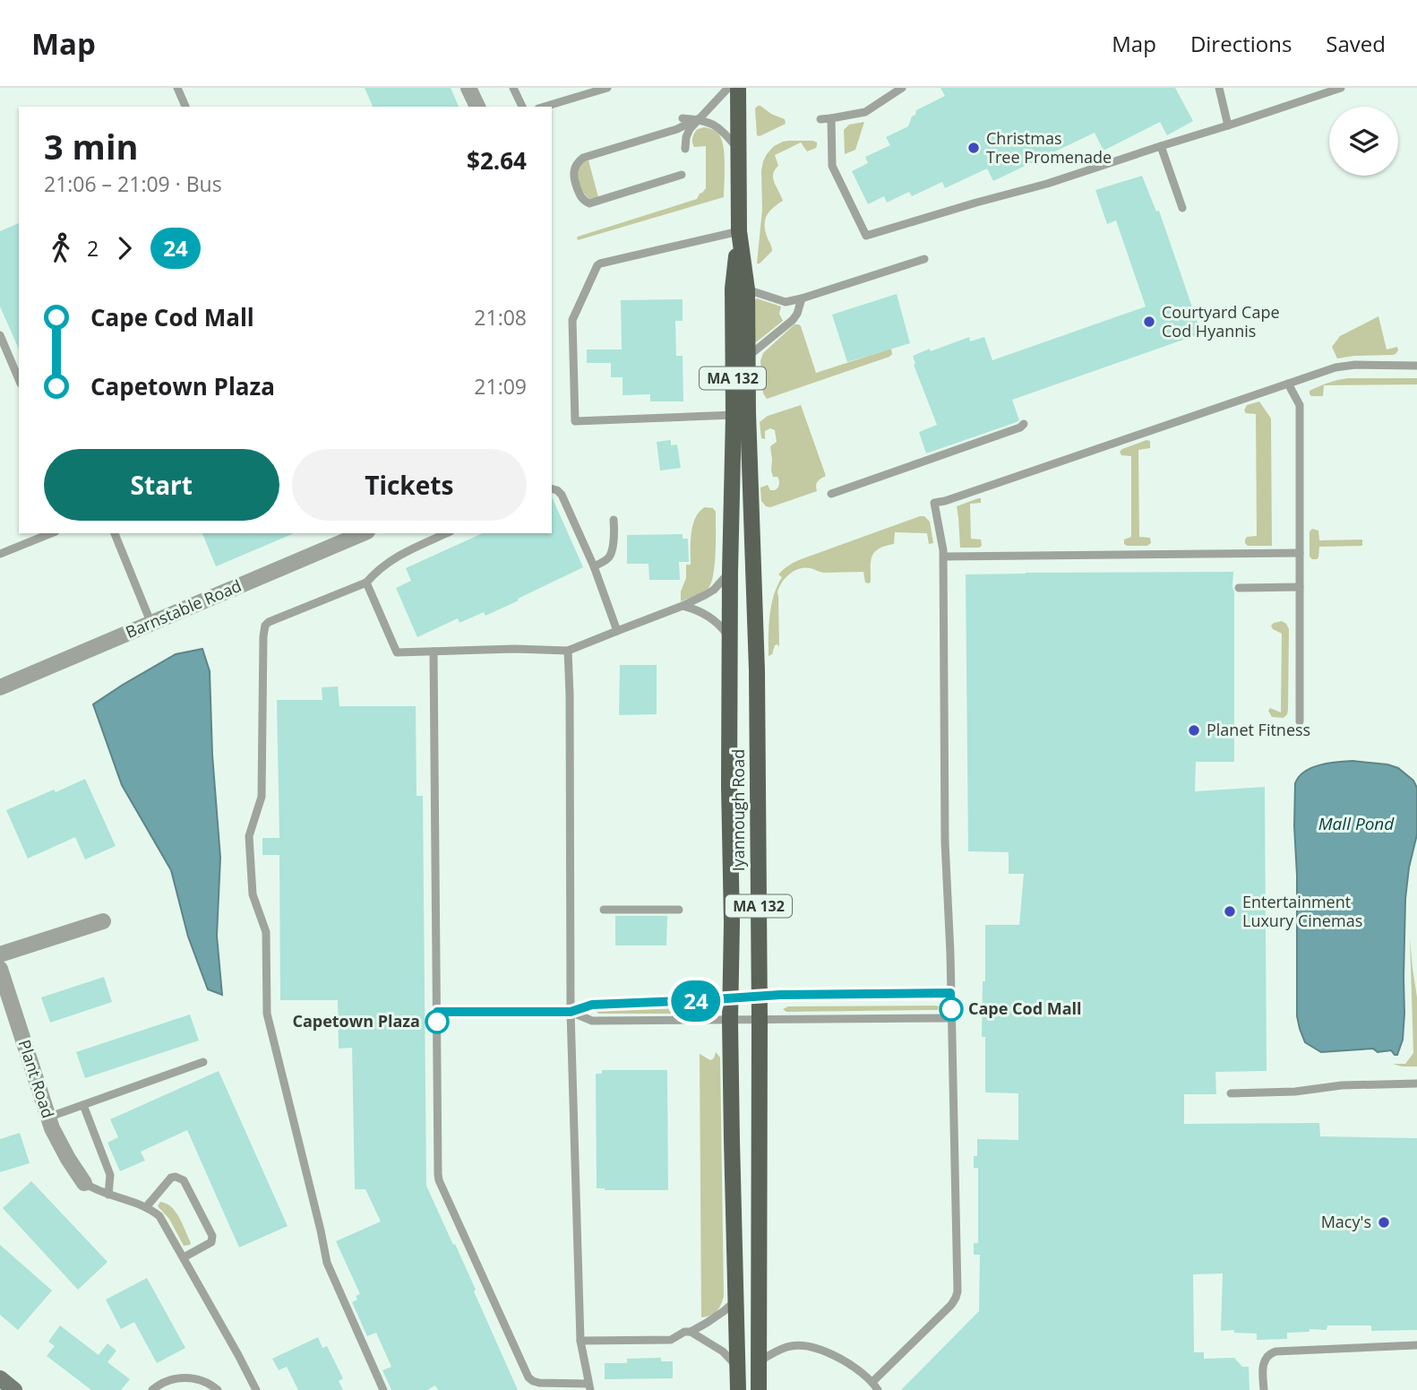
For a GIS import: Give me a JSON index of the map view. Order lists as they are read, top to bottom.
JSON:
{
  "streets": {
    "main road": ["MA 132", "Iyannough Road"],
    "street": ["Barnstable Road", "Plant Road"]
  },
  "water": ["Mall Pond"],
  "places": [
    "Christmas Tree Promenade",
    "Courtyard Cape Cod Hyannis",
    "Planet Fitness",
    "Entertainment Luxury Cinemas",
    "Cape Cod Mall",
    "Capetown Plaza",
    "Macy's"
  ],
  "lines": ["bus line 24"],
  "page": {
    "header": "Map",
    "nav": ["Map", "Directions", "Saved"],
    "on_map": "24",
    "heading": ["3 min", "21:06 – 21:09 · Bus", "$2.64"],
    "legs": ["2", "24"],
    "list": [
      {
        "name": "Cape Cod Mall",
        "value": "21:08"
      },
      {
        "name": "Capetown Plaza",
        "value": "21:09"
      }
    ],
    "buttons": ["Start", "Tickets"]
  }
}
